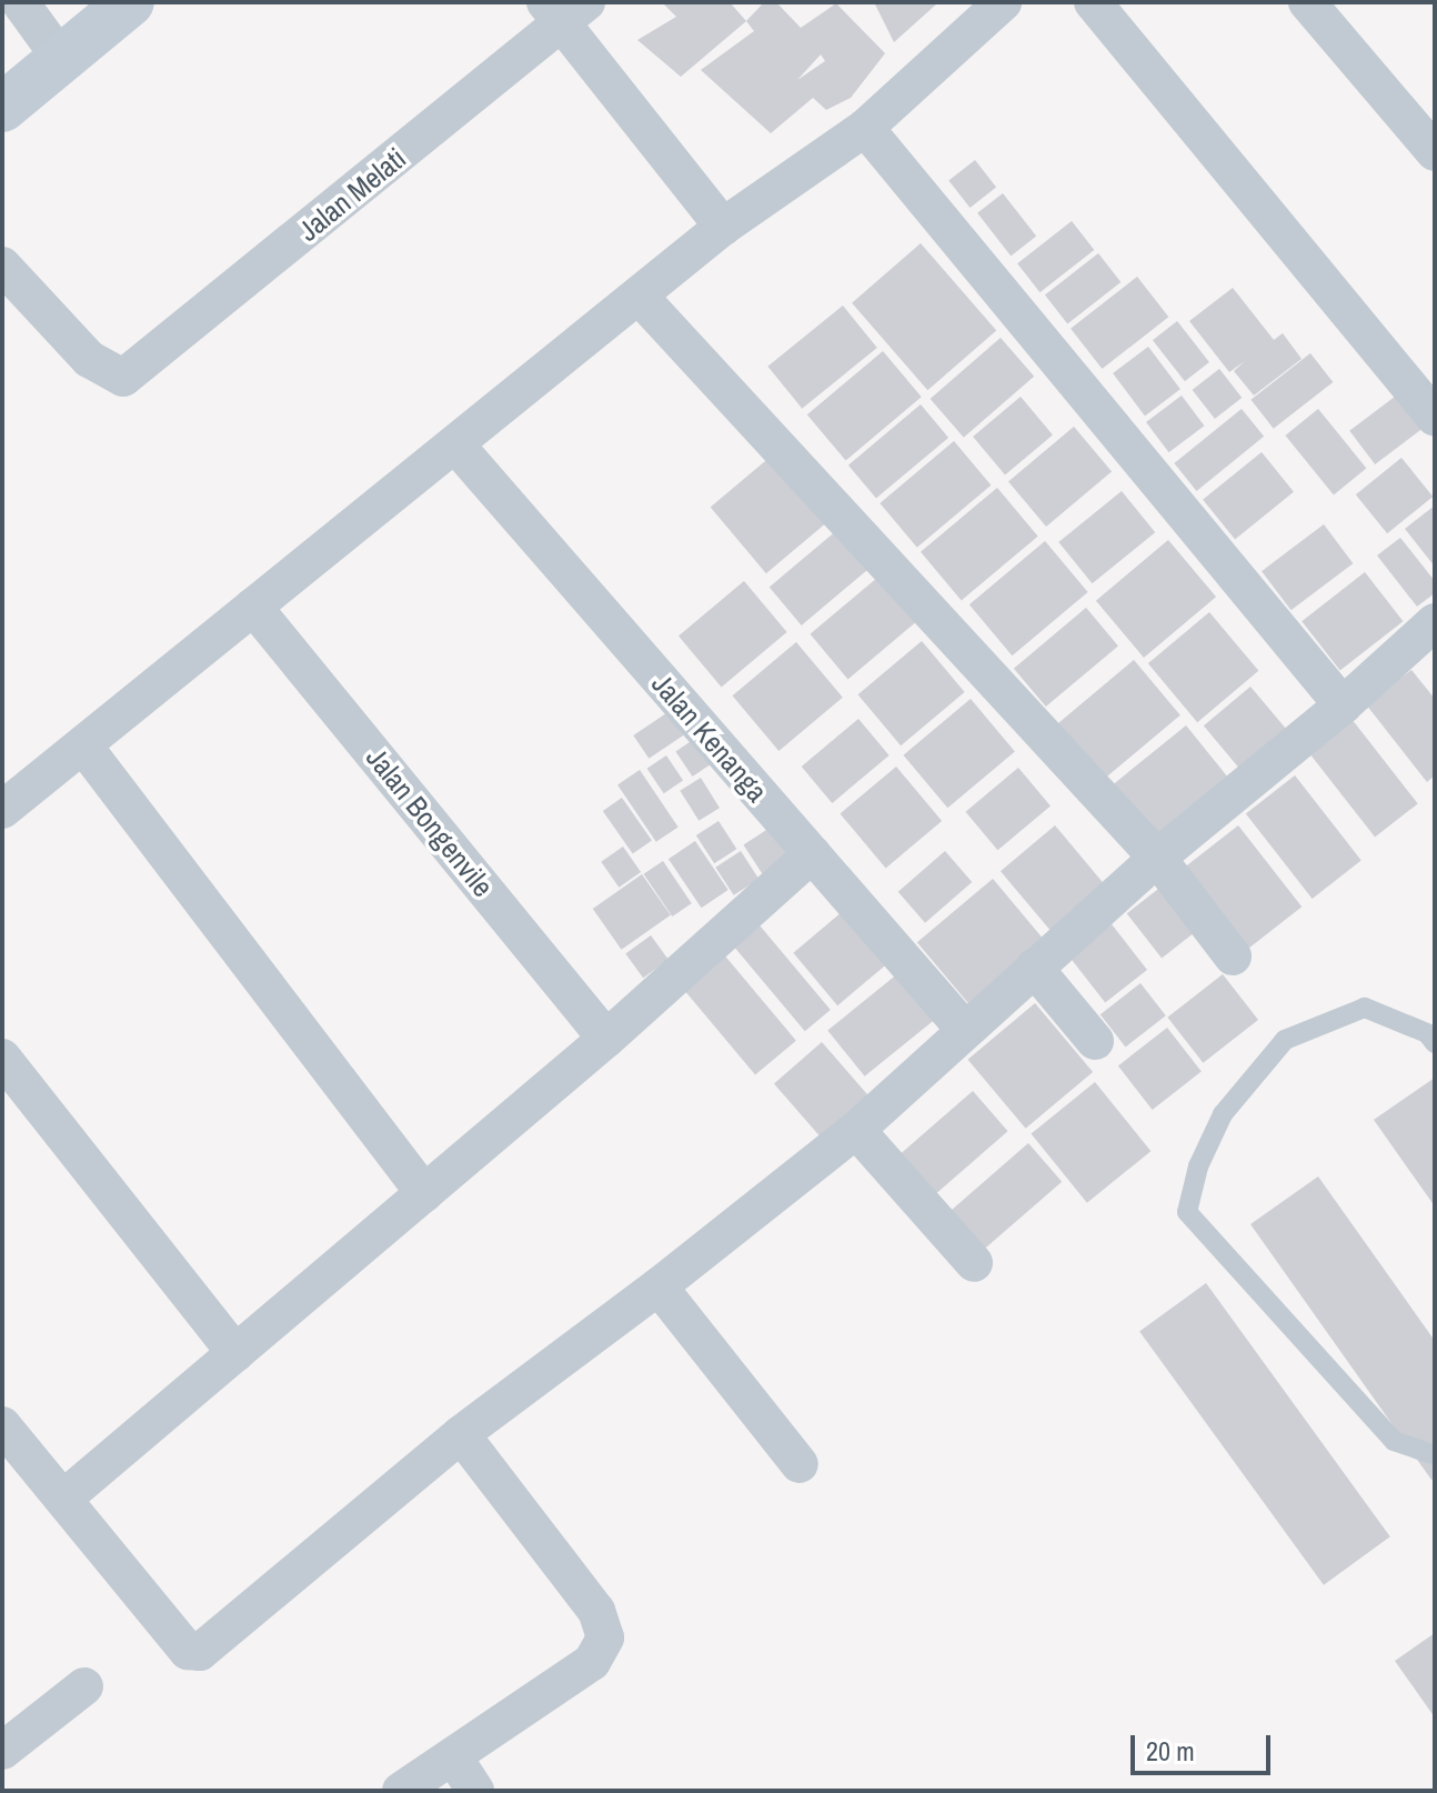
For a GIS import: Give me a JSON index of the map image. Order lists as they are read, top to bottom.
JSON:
{
  "streets": {
    "street": ["Jalan Melati", "Jalan Kenanga", "Jalan Bongenvile"]
  },
  "scale_bar": "20 m"
}
